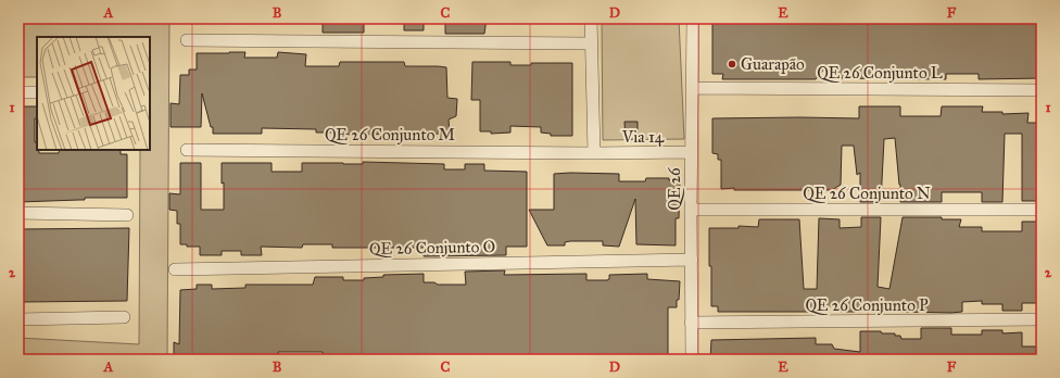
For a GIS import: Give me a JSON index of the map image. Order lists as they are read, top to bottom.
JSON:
{
  "streets": {
    "street": [
      "QE 26 Conjunto L",
      "QE 26 Conjunto M",
      "Via 14",
      "QE 26",
      "QE 26 Conjunto N",
      "QE 26 Conjunto O",
      "QE 26 Conjunto P"
    ]
  },
  "crossings": [
    ["QE 26 Conjunto L", "QE 26"],
    ["QE 26 Conjunto M", "Via 14"],
    ["Via 14", "QE 26"],
    ["QE 26", "QE 26 Conjunto N"],
    ["QE 26", "QE 26 Conjunto O"],
    ["QE 26", "QE 26 Conjunto P"]
  ],
  "places": ["Guarapão"],
  "grid": {
    "columns": [
      "A",
      "B",
      "C",
      "D",
      "E",
      "F"
    ],
    "rows": ["1", "2"]
  }
}
